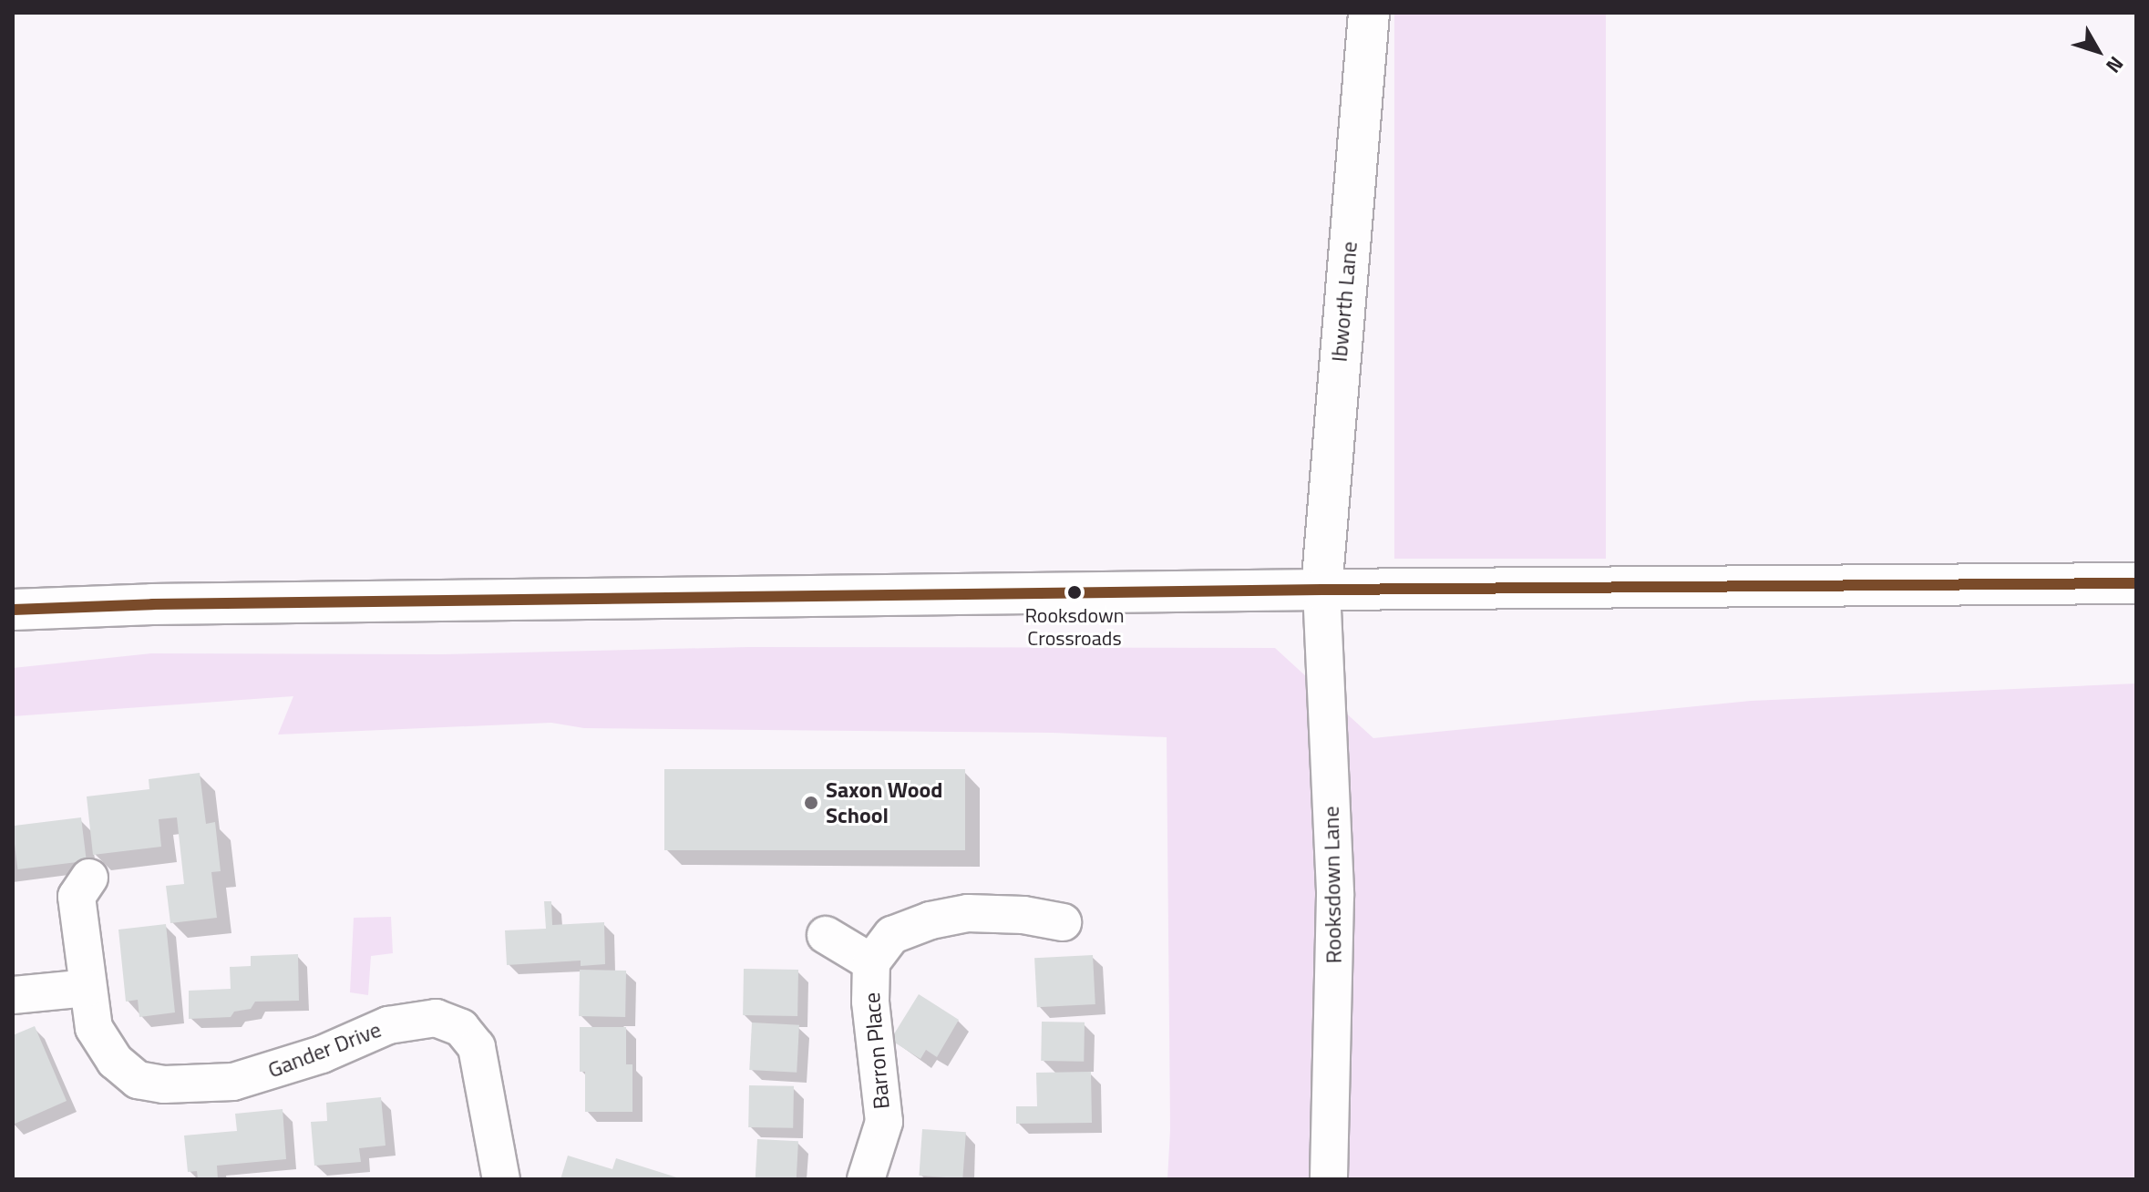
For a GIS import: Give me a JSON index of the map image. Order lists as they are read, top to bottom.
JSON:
{
  "streets": {
    "main road": ["Ibworth Lane"],
    "street": ["Rooksdown Lane", "Gander Drive", "Barron Place"]
  },
  "crossings": [
    ["Ibworth Lane", "Rooksdown Lane"]
  ],
  "places": ["Rooksdown Crossroads", "Saxon Wood School"],
  "north": "bottom right"
}
